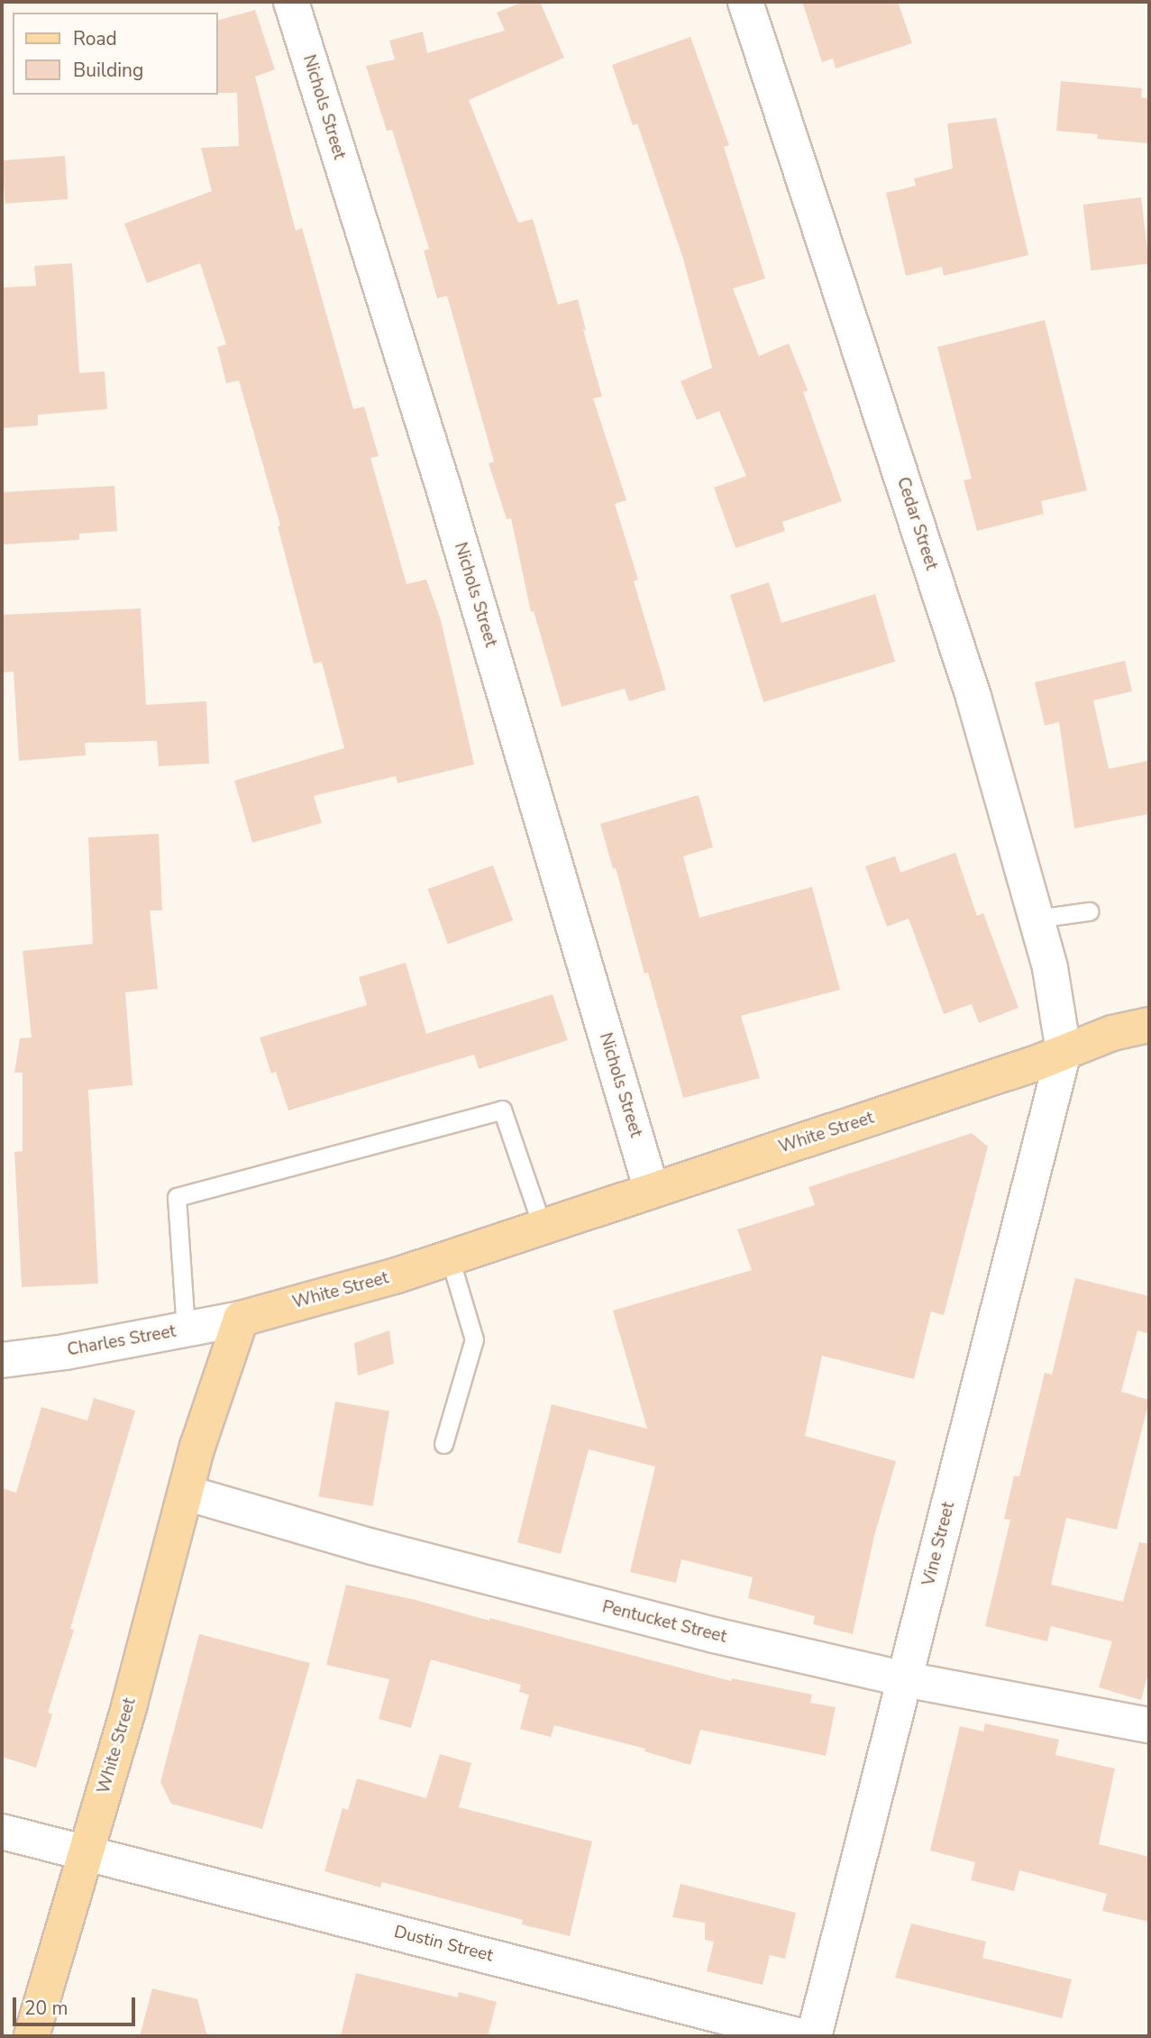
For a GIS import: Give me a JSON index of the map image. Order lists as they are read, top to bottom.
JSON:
{
  "streets": {
    "main road": ["White Street"],
    "street": [
      "Nichols Street",
      "Cedar Street",
      "Charles Street",
      "Vine Street",
      "Pentucket Street",
      "Dustin Street"
    ]
  },
  "crossings": [
    ["Nichols Street", "White Street"],
    ["Cedar Street", "White Street"],
    ["Cedar Street", "Vine Street"],
    ["White Street", "Charles Street"],
    ["White Street", "Vine Street"],
    ["White Street", "Pentucket Street"],
    ["White Street", "Dustin Street"],
    ["Vine Street", "Pentucket Street"]
  ],
  "legend": ["Road", "Building"],
  "scale_bar": "20 m"
}
